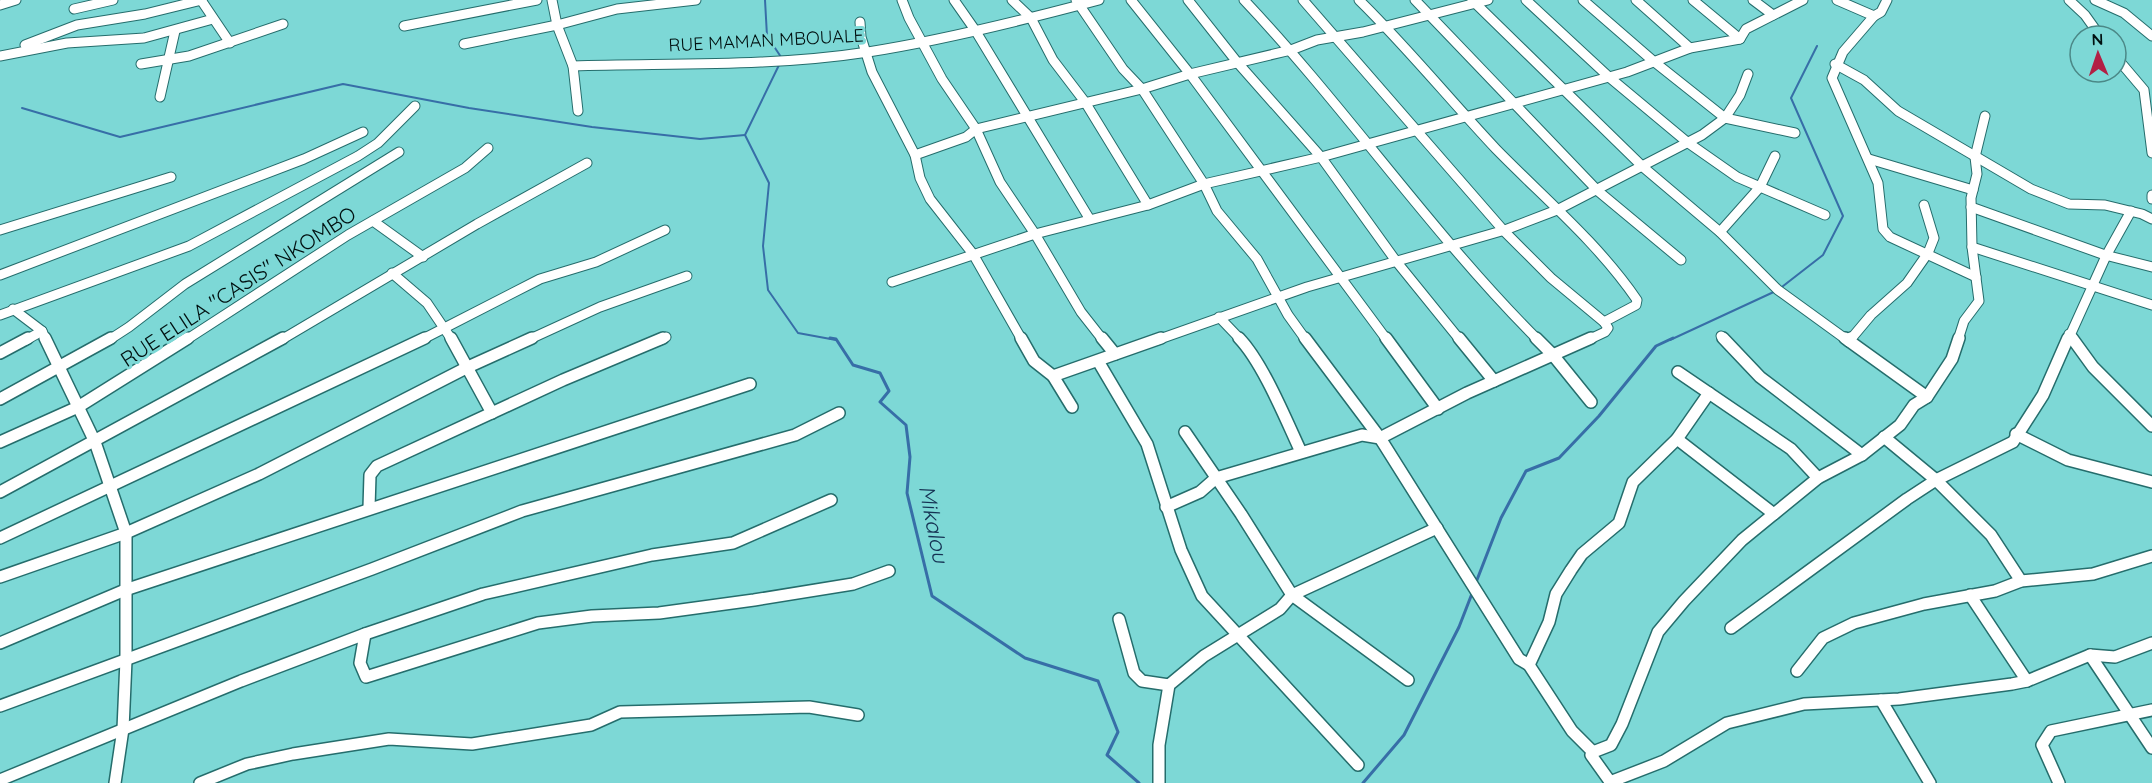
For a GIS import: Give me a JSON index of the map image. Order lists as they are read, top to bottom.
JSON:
{
  "streets": {
    "street": ["RUE MAMAN MBOUALE", "RUE ELILA \"CASIS\" NKOMBO"]
  },
  "water": ["Mikalou"],
  "north": "top"
}
